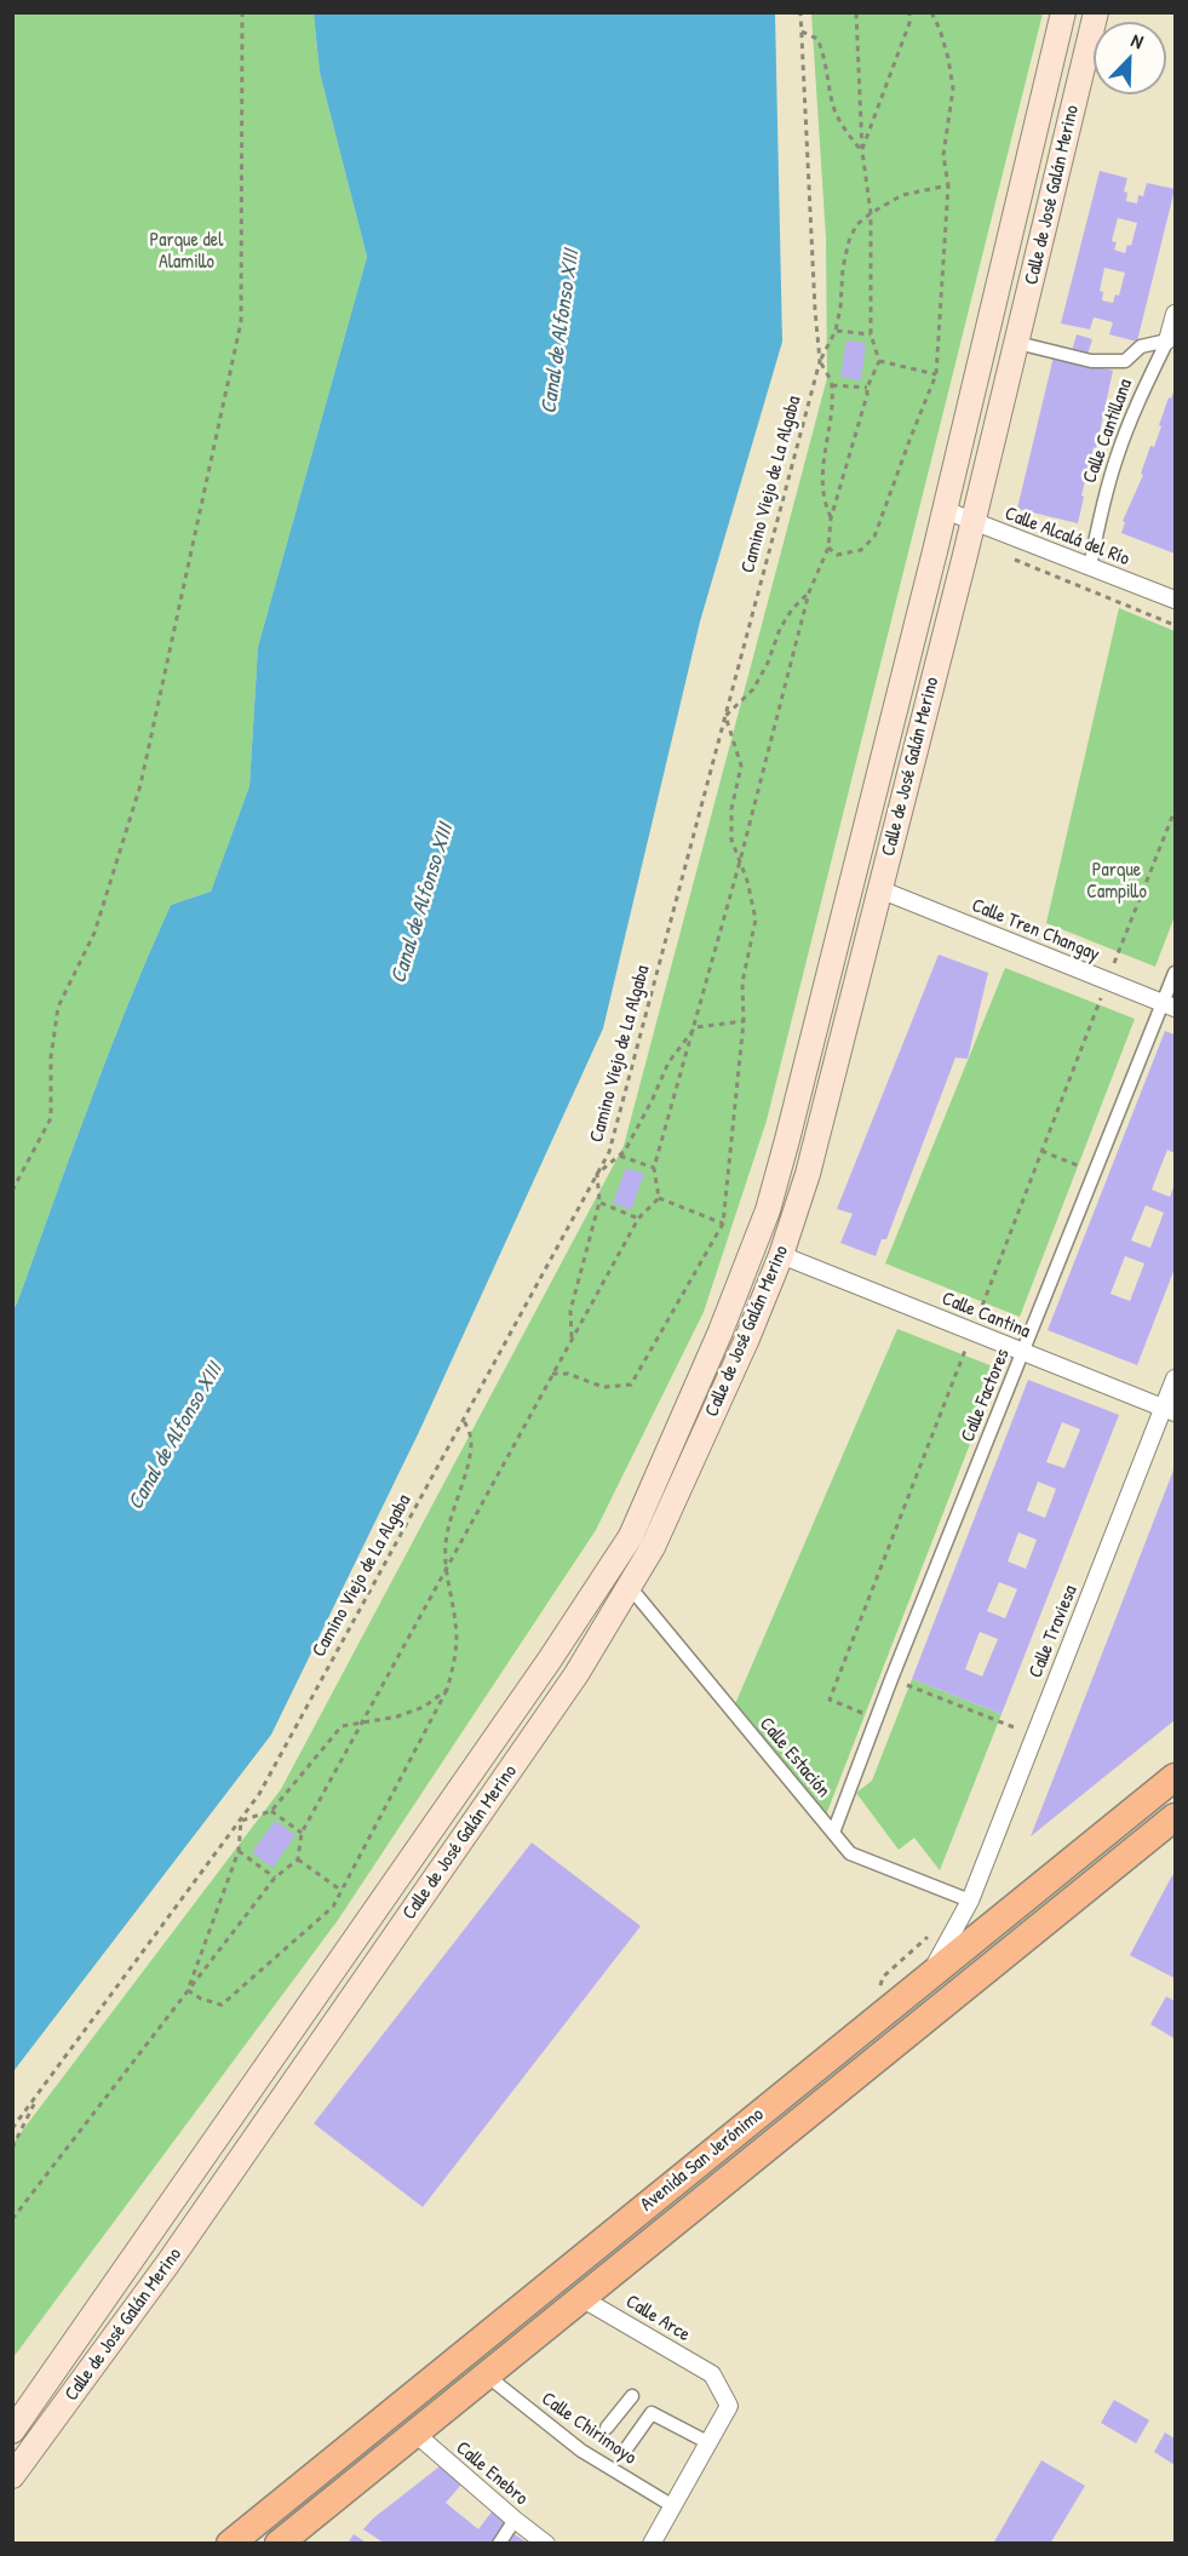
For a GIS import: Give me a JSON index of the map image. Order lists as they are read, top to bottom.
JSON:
{
  "streets": {
    "main road": ["Calle de José Galán Merino", "Avenida San Jerónimo"],
    "street": [
      "Calle Cantillana",
      "Calle Alcalá del Río",
      "Calle Tren Changay",
      "Calle Cantina",
      "Calle Factores",
      "Calle Traviesa",
      "Calle Estación",
      "Calle Arce",
      "Calle Chirimoyo",
      "Calle Enebro"
    ],
    "path": ["Camino Viejo de La Algaba"]
  },
  "crossings": [
    ["Calle de José Galán Merino", "Calle Alcalá del Río"],
    ["Calle de José Galán Merino", "Calle Tren Changay"],
    ["Calle de José Galán Merino", "Calle Cantina"],
    ["Calle de José Galán Merino", "Calle Estación"],
    ["Calle Cantillana", "Calle Alcalá del Río"],
    ["Calle Tren Changay", "Calle Factores"],
    ["Calle Cantina", "Calle Factores"],
    ["Calle Cantina", "Calle Traviesa"],
    ["Calle Factores", "Calle Estación"],
    ["Calle Traviesa", "Calle Estación"],
    ["Calle Traviesa", "Avenida San Jerónimo"],
    ["Avenida San Jerónimo", "Calle Arce"],
    ["Avenida San Jerónimo", "Calle Chirimoyo"],
    ["Avenida San Jerónimo", "Calle Enebro"]
  ],
  "water": ["Canal de Alfonso XIII"],
  "parks": ["Parque del Alamillo", "Parque Campillo"],
  "north": "top right"
}
